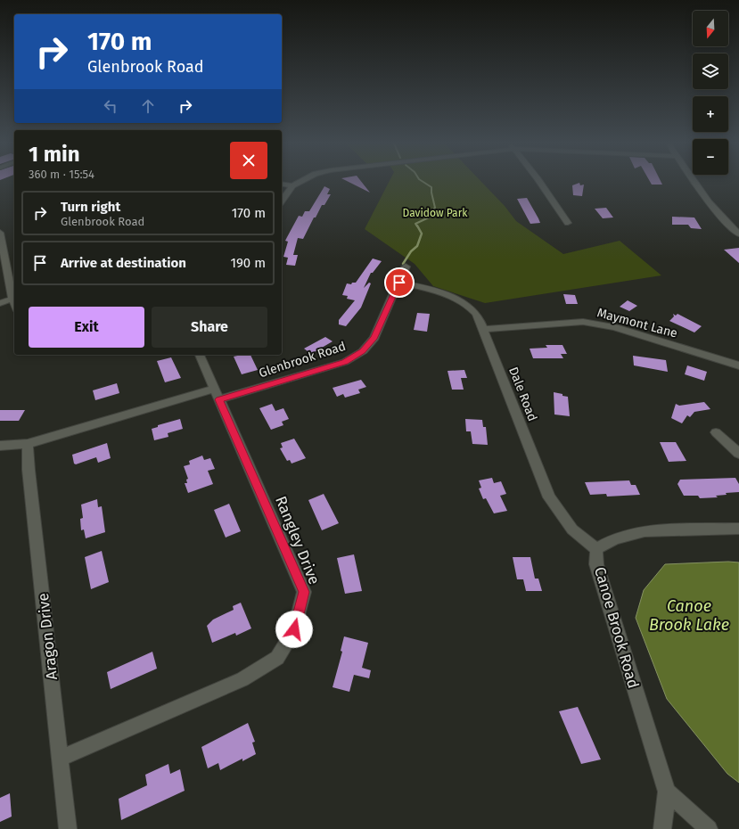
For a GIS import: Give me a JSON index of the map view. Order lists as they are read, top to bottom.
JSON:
{
  "streets": {
    "street": [
      "Maymont Lane",
      "Glenbrook Road",
      "Dale Road",
      "Rangley Drive",
      "Canoe Brook Road",
      "Aragon Drive"
    ]
  },
  "crossings": [
    ["Maymont Lane", "Dale Road"],
    ["Glenbrook Road", "Dale Road"],
    ["Glenbrook Road", "Rangley Drive"],
    ["Glenbrook Road", "Aragon Drive"],
    ["Dale Road", "Canoe Brook Road"],
    ["Rangley Drive", "Aragon Drive"]
  ],
  "water": ["Canoe Brook Lake"],
  "parks": ["Davidow Park"],
  "north": "bottom",
  "page": {
    "map_buttons": ["+", "−"],
    "turn": ["170 m", "Glenbrook Road"],
    "heading": ["1 min", "360 m · 15:54"],
    "list": [
      {
        "name": "Turn right",
        "note": "Glenbrook Road",
        "value": "170 m"
      },
      {
        "name": "Arrive at destination",
        "value": "190 m"
      }
    ],
    "buttons": ["Exit", "Share"]
  }
}
